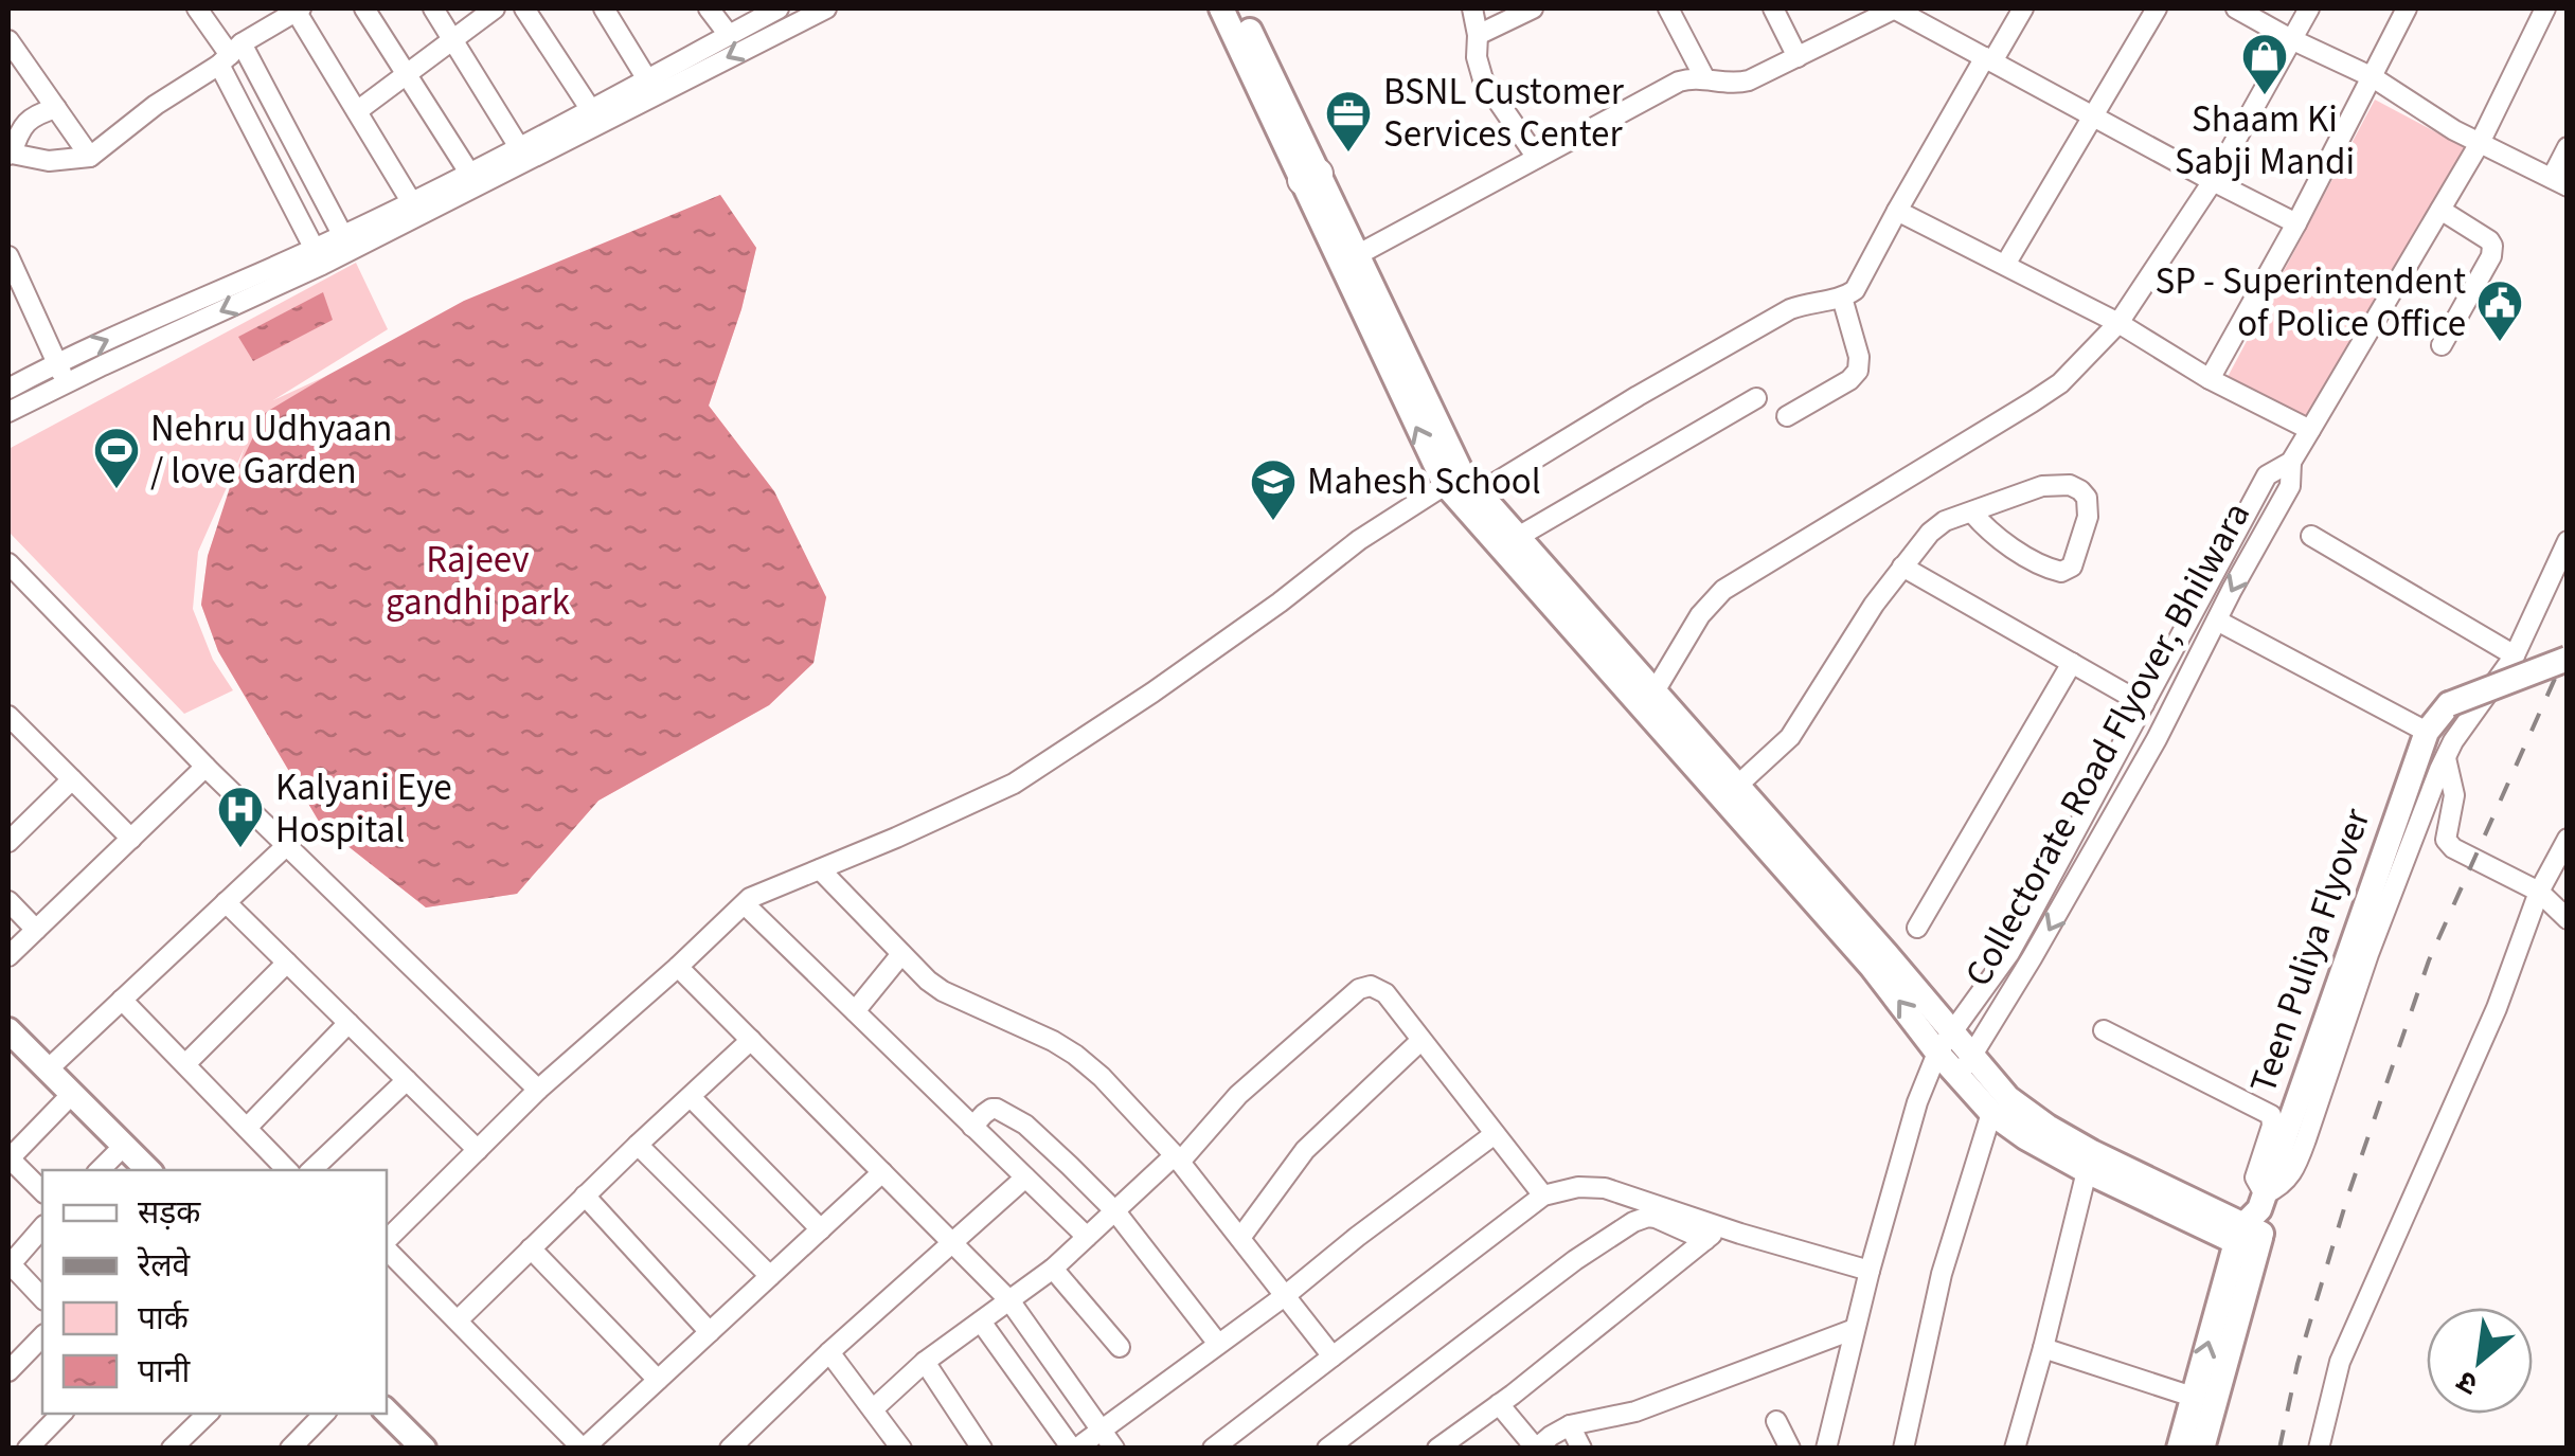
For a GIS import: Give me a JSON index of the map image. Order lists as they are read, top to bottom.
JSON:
{
  "streets": {
    "main road": ["Teen Puliya Flyover"],
    "street": ["Collectorate Road Flyover, Bhilwara"]
  },
  "parks": ["Rajeev gandhi park"],
  "places": {
    "shop": ["Shaam Ki Sabji Mandi"],
    "office": ["BSNL Customer Services Center"],
    "public building": ["SP - Superintendent of Police Office"],
    "sports": ["Nehru Udhyaan / love Garden"],
    "school or university": ["Mahesh School"],
    "hospital": ["Kalyani Eye Hospital"]
  },
  "legend": [
    "सड़क",
    "रेलवे",
    "पार्क",
    "पानी"
  ],
  "north": "bottom left"
}
